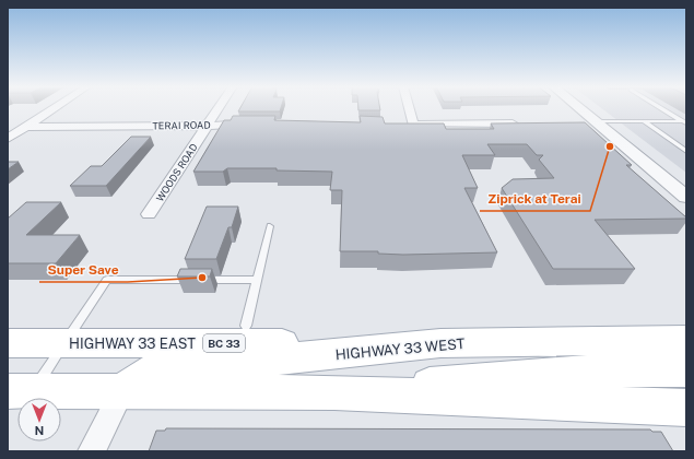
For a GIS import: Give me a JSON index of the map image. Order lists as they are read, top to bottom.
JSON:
{
  "streets": {
    "main road": ["HIGHWAY 33 EAST", "BC 33", "HIGHWAY 33 WEST"],
    "street": ["TERAI ROAD", "WOODS ROAD"]
  },
  "crossings": [
    ["TERAI ROAD", "WOODS ROAD"],
    ["HIGHWAY 33 EAST", "HIGHWAY 33 WEST"]
  ],
  "places": ["Ziprick at Terai", "Super Save"],
  "north": "bottom"
}
